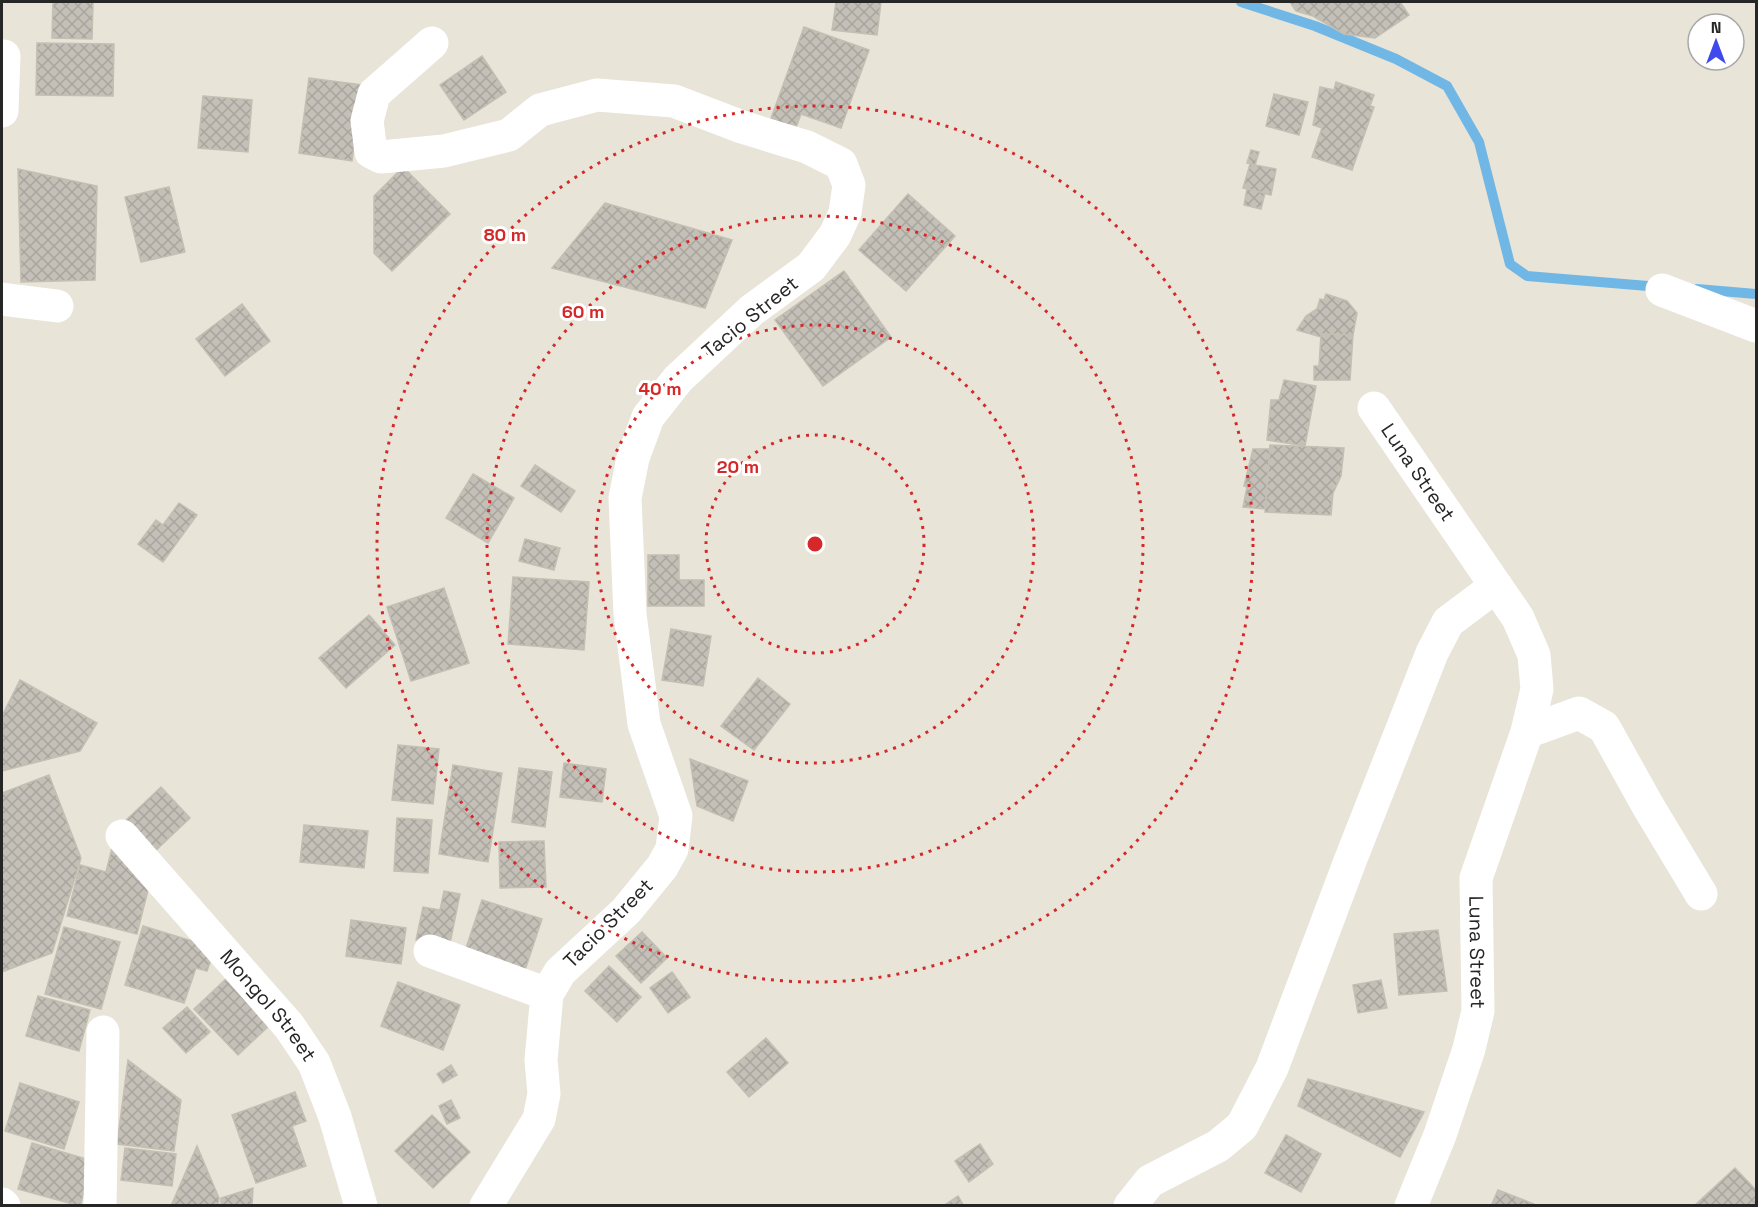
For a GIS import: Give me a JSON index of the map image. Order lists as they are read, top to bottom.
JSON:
{
  "streets": {
    "street": ["Tacio Street", "Luna Street", "Mongol Street"]
  },
  "north": "top",
  "rings": [
    "80 m",
    "60 m",
    "40 m",
    "20 m"
  ]
}
